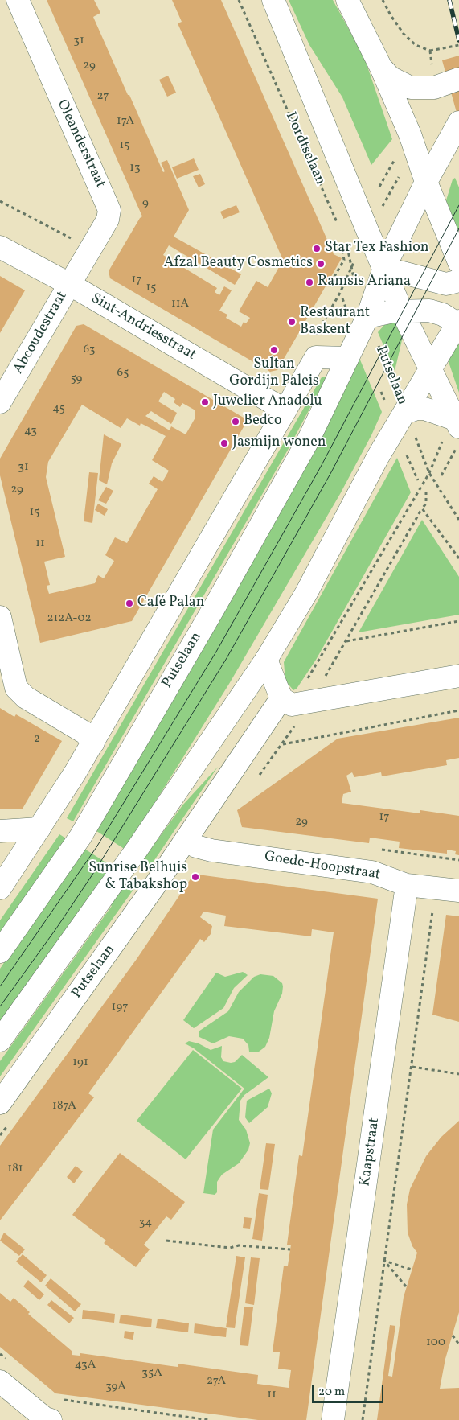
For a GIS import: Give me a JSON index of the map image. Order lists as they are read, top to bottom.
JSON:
{
  "streets": {
    "street": [
      "Oleanderstraat",
      "Dordtselaan",
      "Sint-Andriesstraat",
      "Abcoudestraat",
      "Putselaan",
      "Goede-Hoopstraat",
      "Kaapstraat"
    ]
  },
  "crossings": [
    ["Oleanderstraat", "Sint-Andriesstraat"],
    ["Oleanderstraat", "Abcoudestraat"],
    ["Dordtselaan", "Putselaan"],
    ["Sint-Andriesstraat", "Abcoudestraat"],
    ["Putselaan", "Goede-Hoopstraat"],
    ["Goede-Hoopstraat", "Kaapstraat"]
  ],
  "places": [
    "Star Tex Fashion",
    "Afzal Beauty Cosmetics",
    "Ramsis Ariana",
    "Restaurant Baskent",
    "Sultan Gordijn Paleis",
    "Juwelier Anadolu",
    "Bedco",
    "Jasmijn wonen",
    "Café Palan",
    "Sunrise Belhuis & Tabakshop"
  ],
  "house_numbers": [
    "31",
    "29",
    "27",
    "17A",
    "15",
    "13",
    "9",
    "17",
    "15",
    "11A",
    "63",
    "65",
    "59",
    "45",
    "43",
    "31",
    "29",
    "15",
    "11",
    "212A-02",
    "2",
    "17",
    "29",
    "197",
    "191",
    "187A",
    "181",
    "34",
    "100",
    "43A",
    "35A",
    "27A",
    "39A",
    "11"
  ],
  "scale_bar": "20 m"
}
